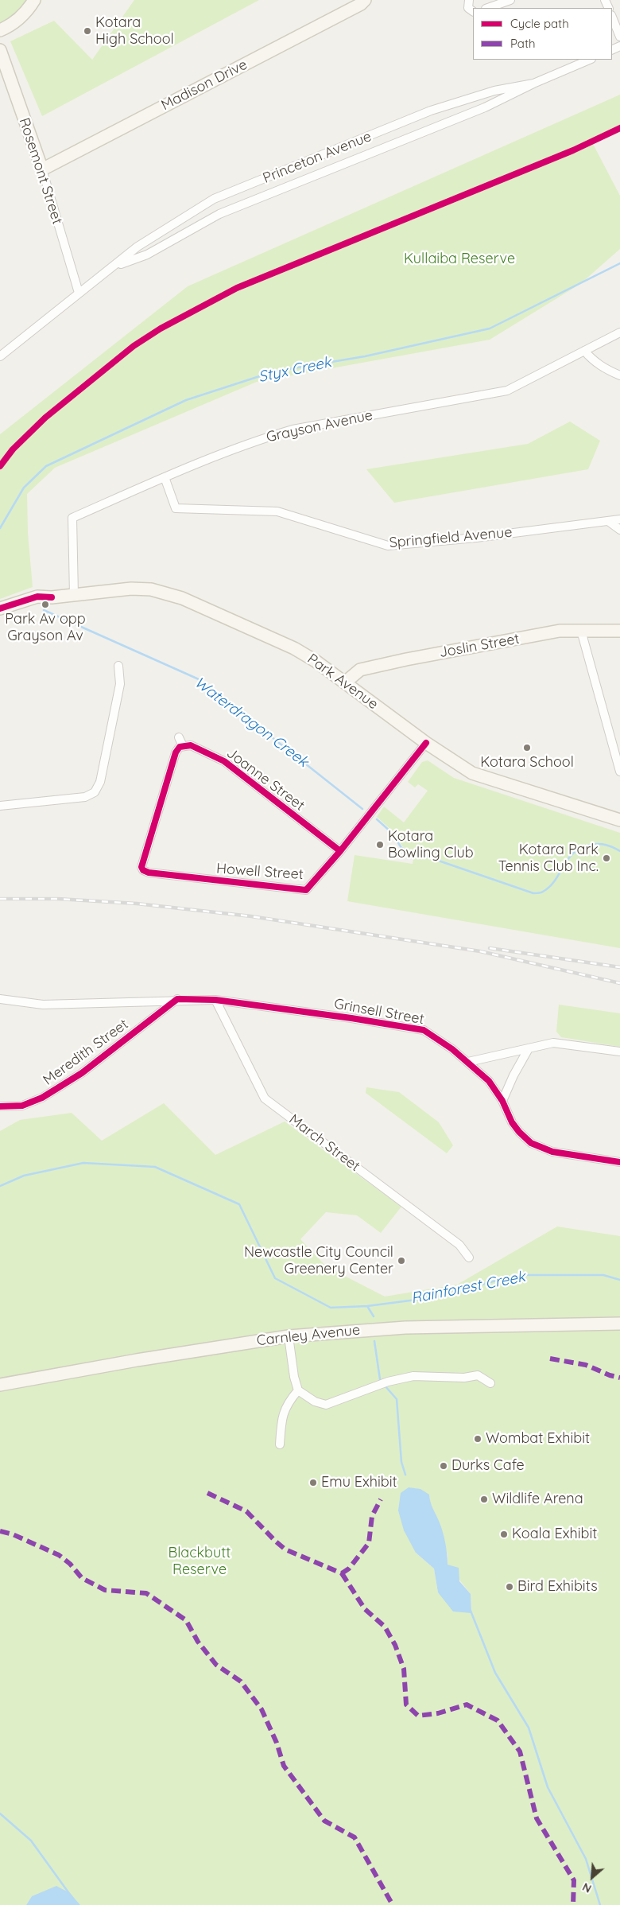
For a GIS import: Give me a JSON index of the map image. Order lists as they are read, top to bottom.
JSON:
{
  "streets": {
    "main road": [
      "Madison Drive",
      "Rosemont Street",
      "Joslin Street",
      "Park Avenue",
      "Carnley Avenue"
    ],
    "street": [
      "Princeton Avenue",
      "Grayson Avenue",
      "Springfield Avenue",
      "Joanne Street",
      "Howell Street",
      "Grinsell Street",
      "Meredith Street",
      "March Street"
    ]
  },
  "crossings": [
    ["Madison Drive", "Rosemont Street"],
    ["Princeton Avenue", "Rosemont Street"],
    ["Grayson Avenue", "Springfield Avenue"],
    ["Grayson Avenue", "Park Avenue"],
    ["Joslin Street", "Park Avenue"],
    ["Park Avenue", "Howell Street"],
    ["Joanne Street", "Howell Street"],
    ["Grinsell Street", "Meredith Street"],
    ["Grinsell Street", "March Street"]
  ],
  "water": ["Styx Creek", "Waterdragon Creek", "Rainforest Creek"],
  "parks": ["Kullaiba Reserve", "Blackbutt Reserve"],
  "places": [
    "Kotara High School",
    "Park Av opp Grayson Av",
    "Kotara School",
    "Kotara Bowling Club",
    "Kotara Park Tennis Club Inc.",
    "Newcastle City Council Greenery Center",
    "Wombat Exhibit",
    "Durks Cafe",
    "Emu Exhibit",
    "Wildlife Arena",
    "Koala Exhibit",
    "Bird Exhibits"
  ],
  "legend": ["Cycle path", "Path"],
  "north": "bottom left"
}
